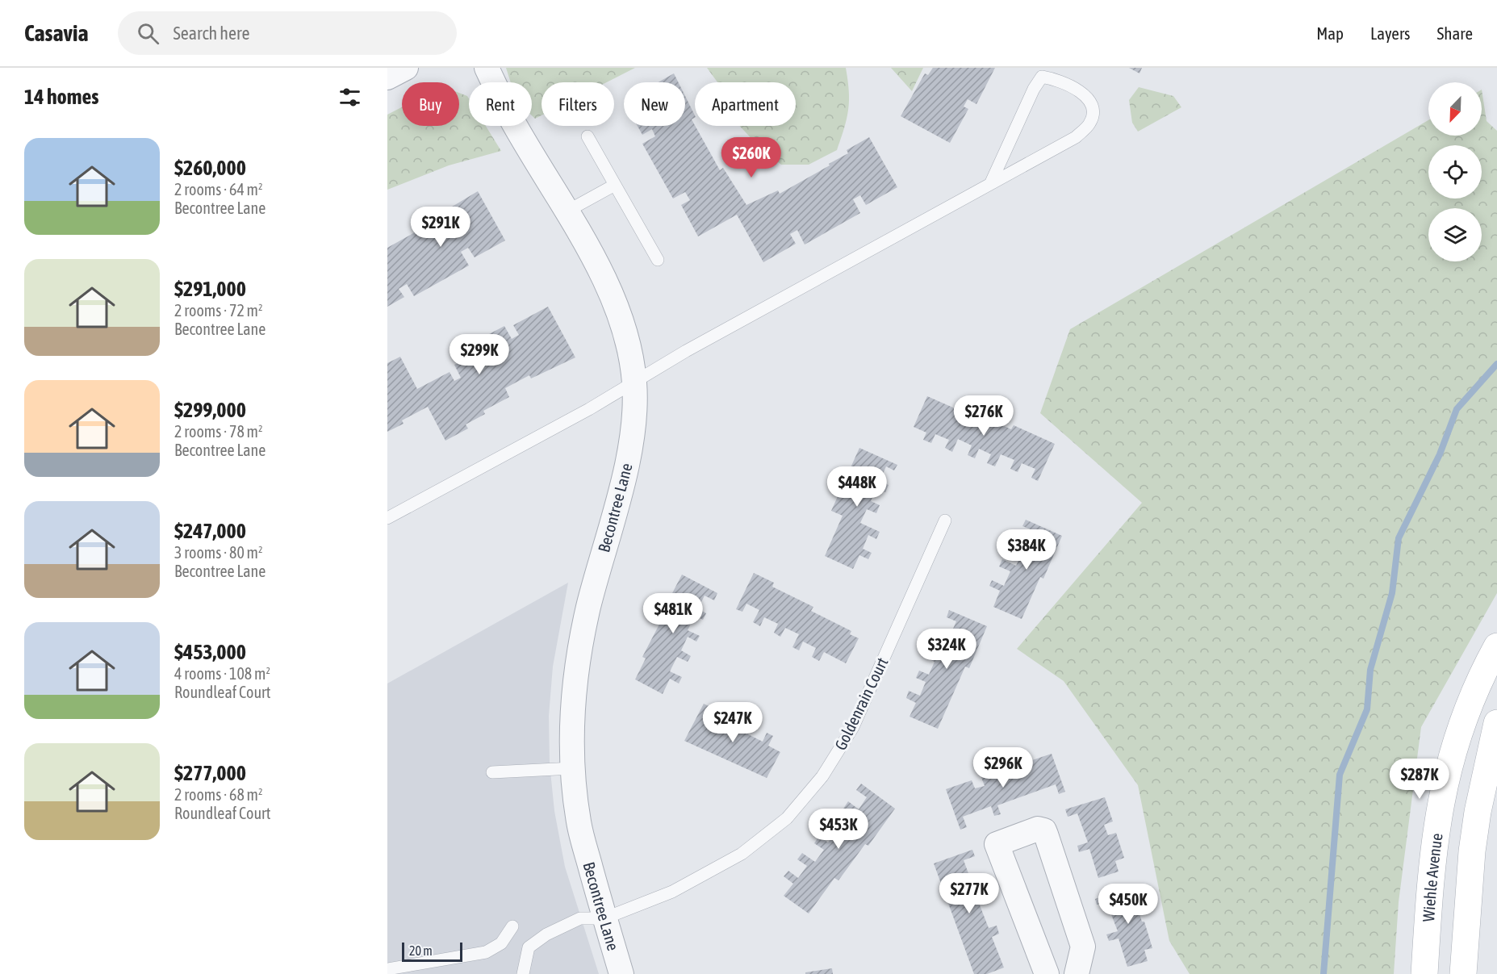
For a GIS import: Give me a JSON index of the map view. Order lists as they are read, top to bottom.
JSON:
{
  "streets": {
    "main road": ["Wiehle Avenue"],
    "street": ["Becontree Lane"],
    "lane": ["Goldenrain Court"]
  },
  "crossings": [
    ["Becontree Lane", "Goldenrain Court"]
  ],
  "scale_bar": "20 m",
  "north": "bottom left",
  "page": {
    "header": "Casavia",
    "search": "Search here",
    "nav": ["Map", "Layers", "Share"],
    "heading": "14 homes",
    "chip": [
      "Buy",
      "Rent",
      "Filters",
      "New",
      "Apartment"
    ],
    "list": [
      {
        "name": "$260,000",
        "note": "2 rooms · 64 m² · Becontree Lane"
      },
      {
        "name": "$291,000",
        "note": "2 rooms · 72 m² · Becontree Lane"
      },
      {
        "name": "$299,000",
        "note": "2 rooms · 78 m² · Becontree Lane"
      },
      {
        "name": "$247,000",
        "note": "3 rooms · 80 m² · Becontree Lane"
      },
      {
        "name": "$453,000",
        "note": "4 rooms · 108 m² · Roundleaf Court"
      },
      {
        "name": "$277,000",
        "note": "2 rooms · 68 m² · Roundleaf Court"
      }
    ],
    "price": [
      "$260K",
      "$291K",
      "$299K",
      "$276K",
      "$448K",
      "$384K",
      "$481K",
      "$324K",
      "$247K",
      "$296K",
      "$287K",
      "$453K",
      "$277K",
      "$450K"
    ],
    "scale": "20 m"
  }
}
